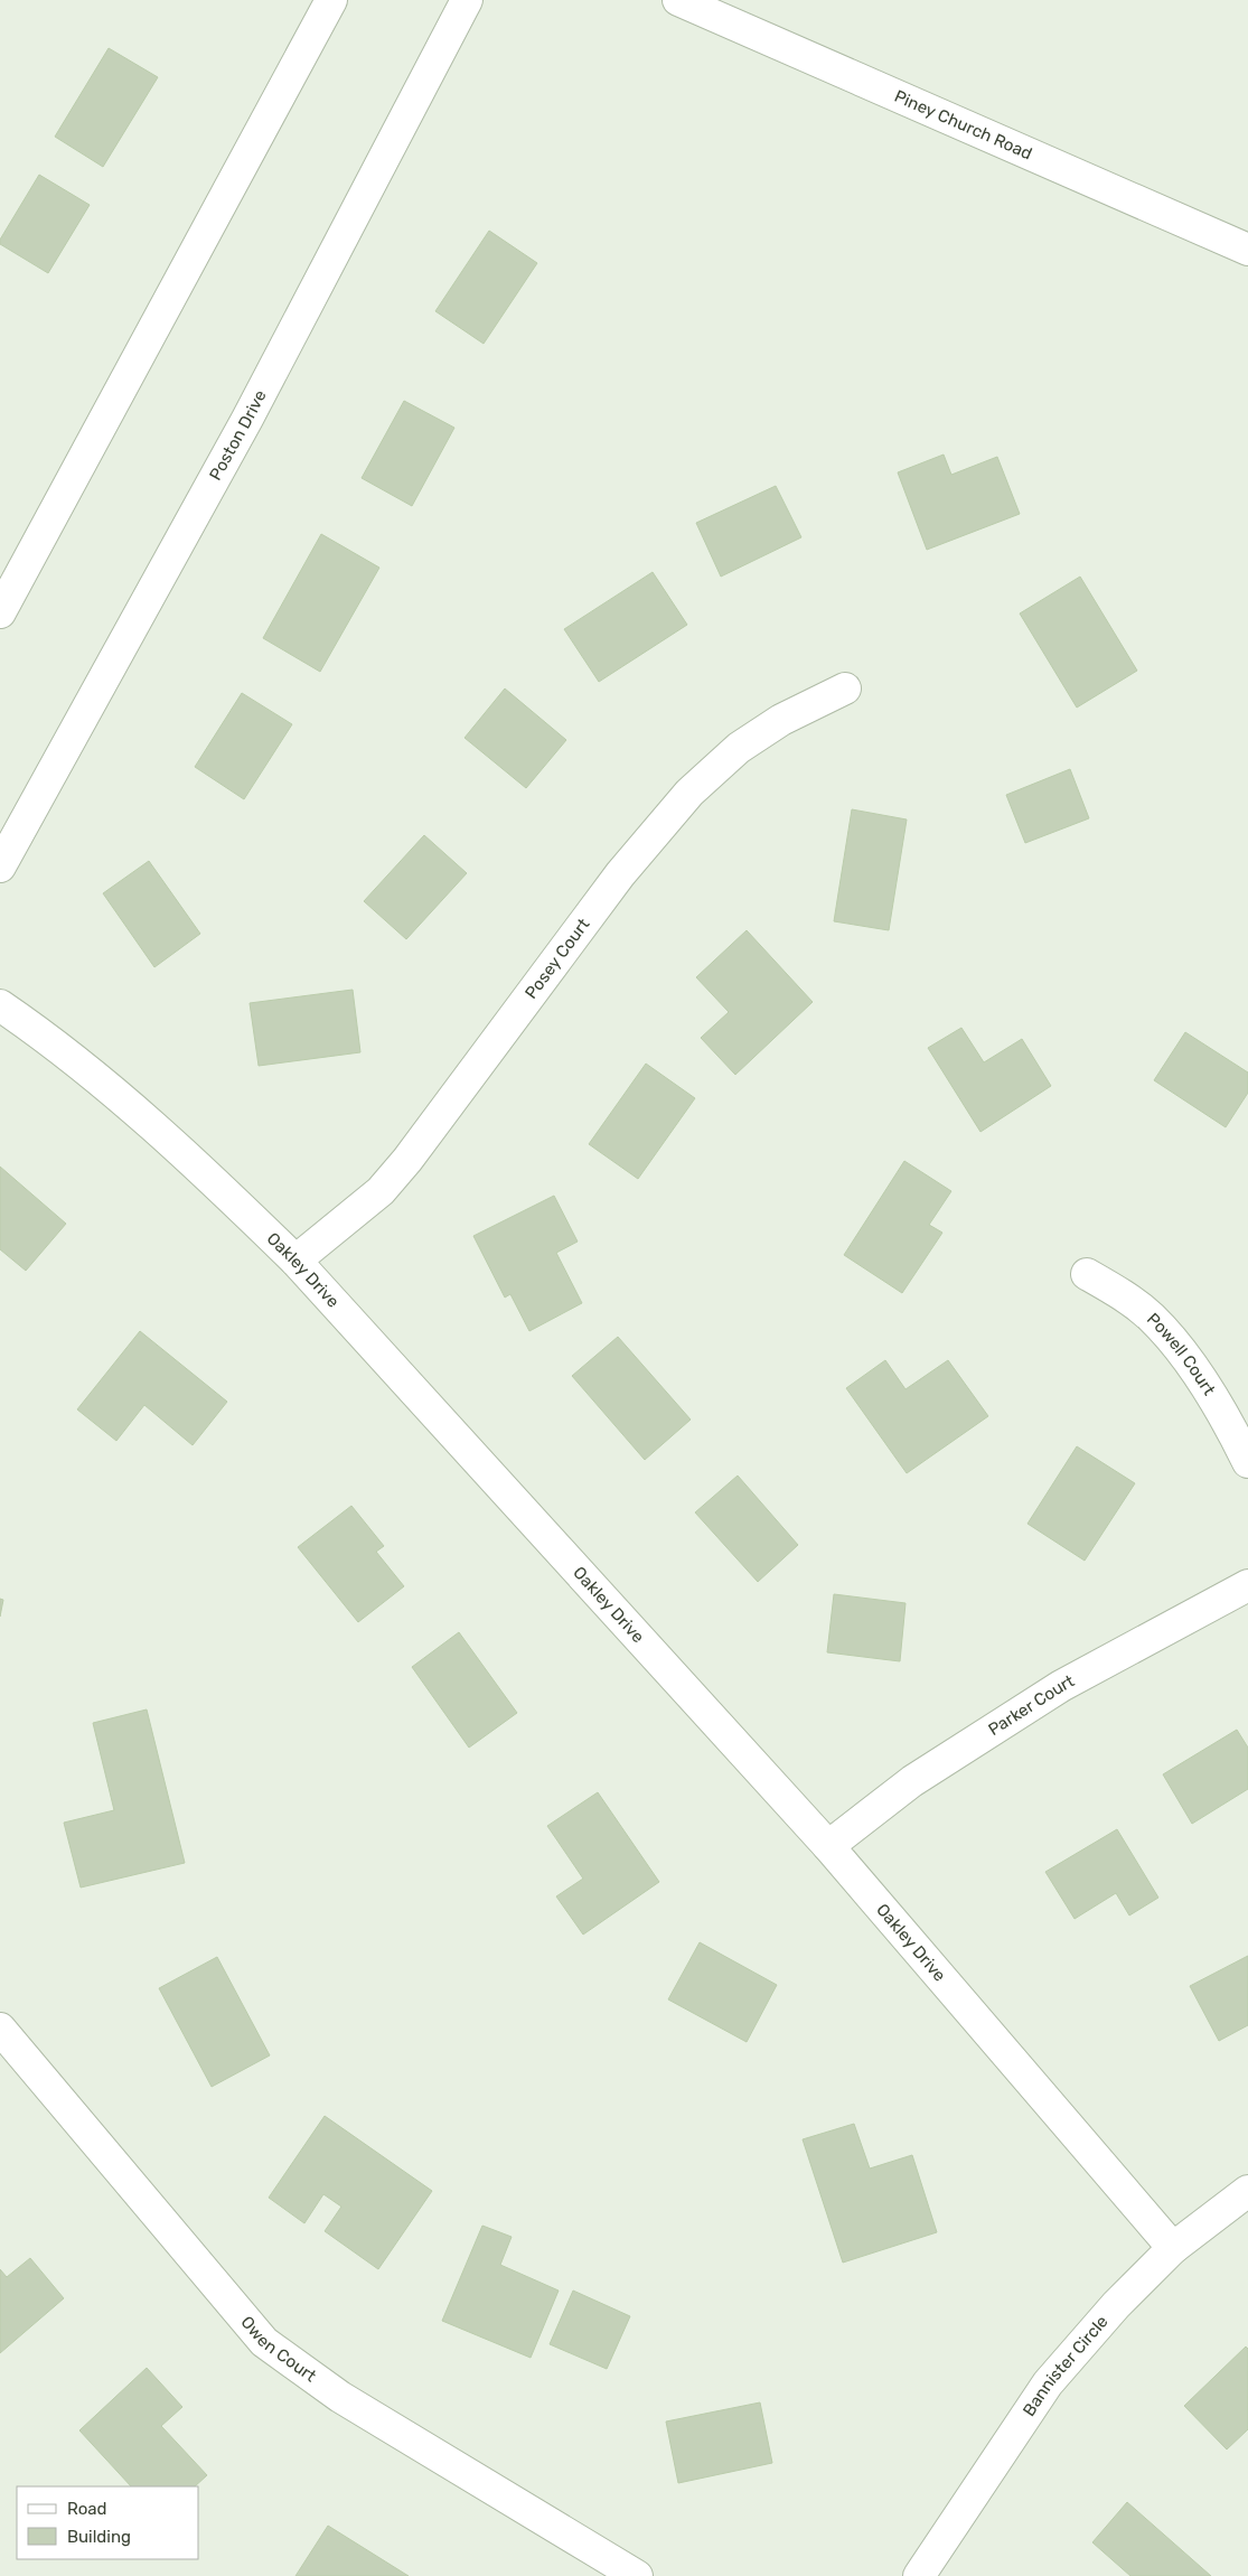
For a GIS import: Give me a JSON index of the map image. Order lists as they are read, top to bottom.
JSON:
{
  "streets": {
    "street": [
      "Piney Church Road",
      "Poston Drive",
      "Posey Court",
      "Oakley Drive",
      "Powell Court",
      "Parker Court",
      "Owen Court",
      "Bannister Circle"
    ]
  },
  "crossings": [
    ["Posey Court", "Oakley Drive"],
    ["Oakley Drive", "Parker Court"],
    ["Oakley Drive", "Bannister Circle"]
  ],
  "legend": ["Road", "Building"]
}
